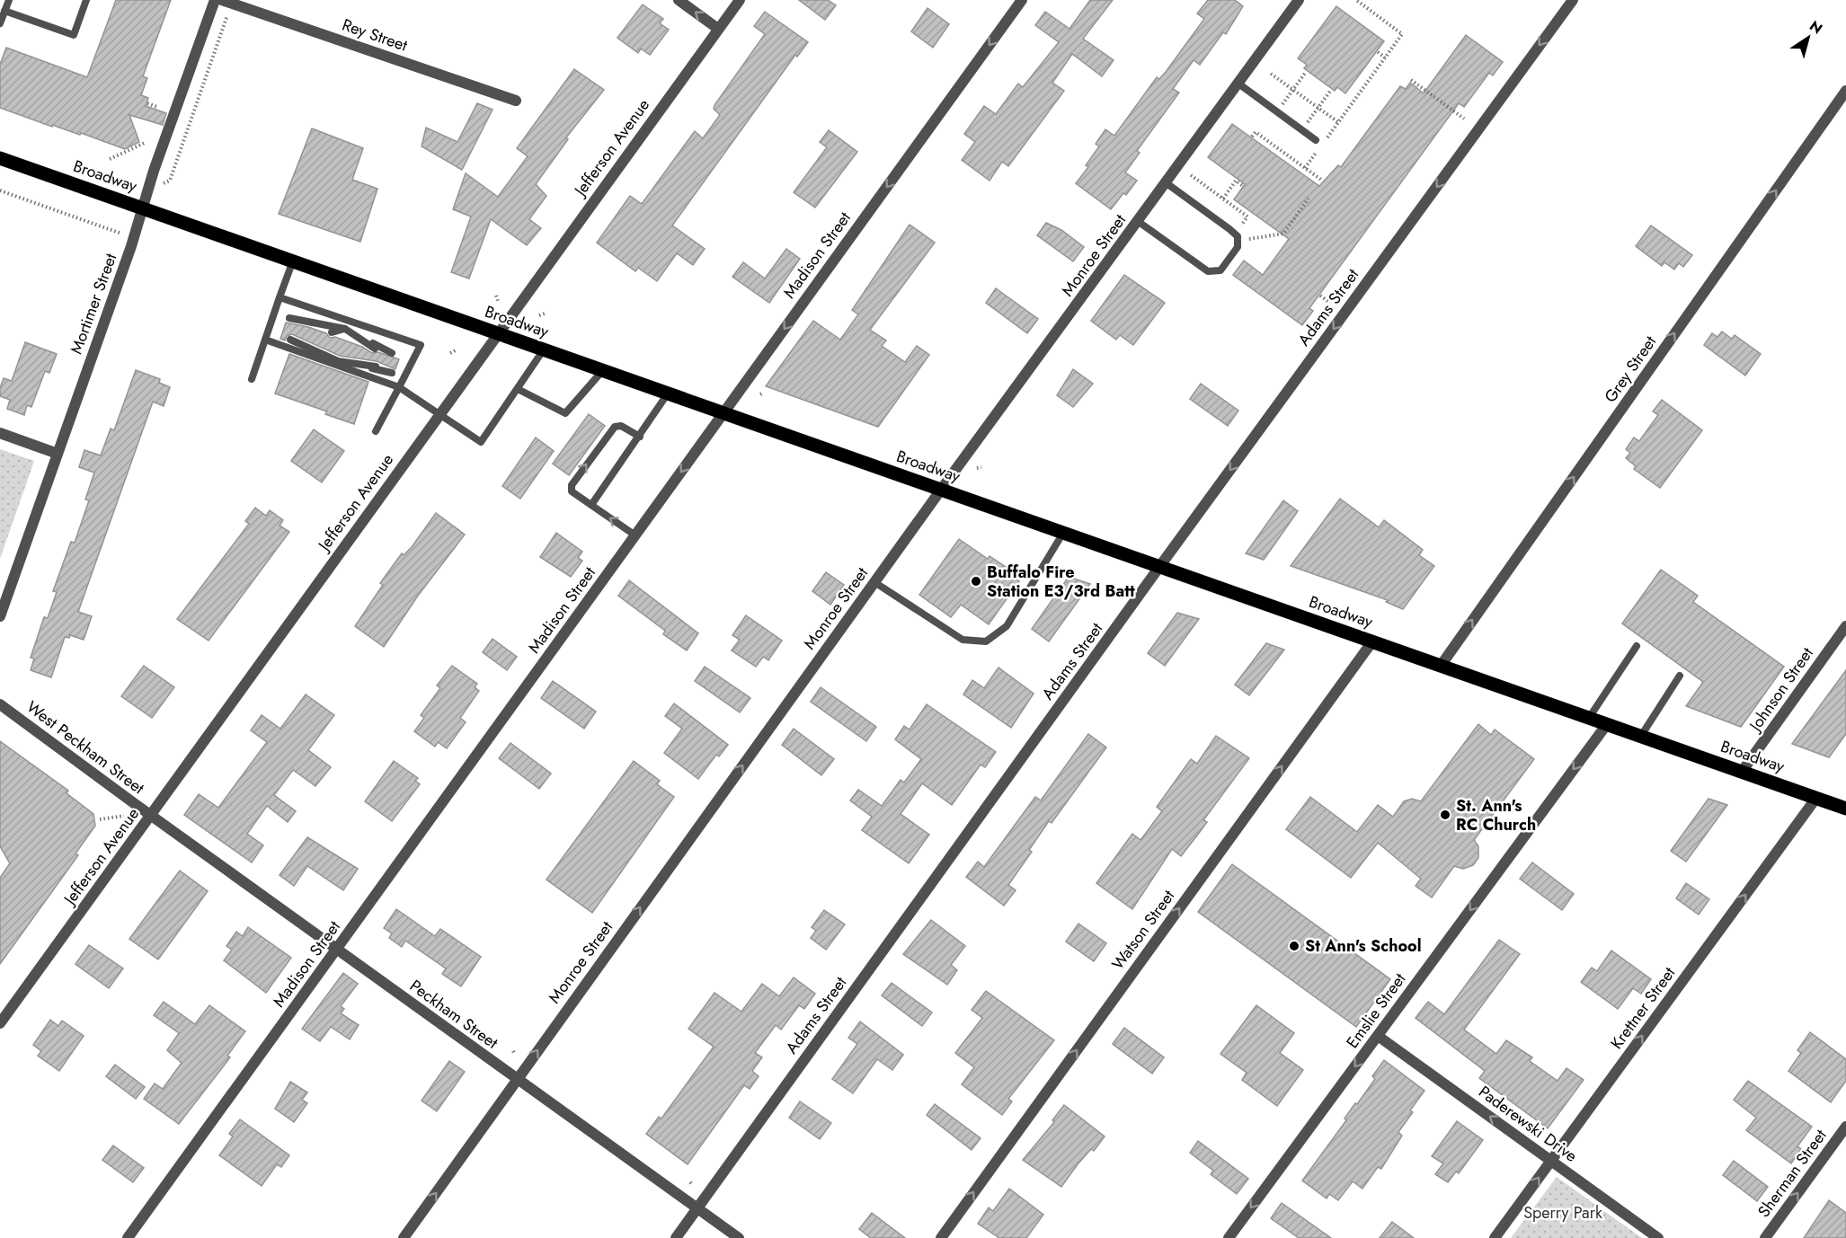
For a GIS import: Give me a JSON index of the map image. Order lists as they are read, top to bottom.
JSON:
{
  "streets": {
    "main road": ["Broadway"],
    "street": [
      "Rey Street",
      "Jefferson Avenue",
      "Madison Street",
      "Monroe Street",
      "Mortimer Street",
      "Adams Street",
      "Grey Street",
      "Johnson Street",
      "West Peckham Street",
      "Watson Street",
      "Krettner Street",
      "Emslie Street",
      "Peckham Street",
      "Paderewski Drive",
      "Sherman Street"
    ]
  },
  "crossings": [
    ["Jefferson Avenue", "Broadway"],
    ["Jefferson Avenue", "West Peckham Street"],
    ["Jefferson Avenue", "Peckham Street"],
    ["Broadway", "Madison Street"],
    ["Broadway", "Monroe Street"],
    ["Broadway", "Mortimer Street"],
    ["Broadway", "Adams Street"],
    ["Broadway", "Grey Street"],
    ["Broadway", "Johnson Street"],
    ["Broadway", "Watson Street"],
    ["Broadway", "Krettner Street"],
    ["Broadway", "Emslie Street"],
    ["Madison Street", "Peckham Street"],
    ["Monroe Street", "Peckham Street"],
    ["Adams Street", "Peckham Street"],
    ["West Peckham Street", "Peckham Street"],
    ["Krettner Street", "Paderewski Drive"],
    ["Emslie Street", "Paderewski Drive"]
  ],
  "one_way": [
    "Madison Street",
    "Monroe Street",
    "Adams Street",
    "Grey Street",
    "Watson Street",
    "Krettner Street",
    "Emslie Street",
    "Paderewski Drive",
    "Sherman Street"
  ],
  "parks": ["Sperry Park"],
  "places": ["Buffalo Fire Station E3/3rd Batt", "St. Ann's RC Church", "St Ann's School"],
  "north": "top right"
}
